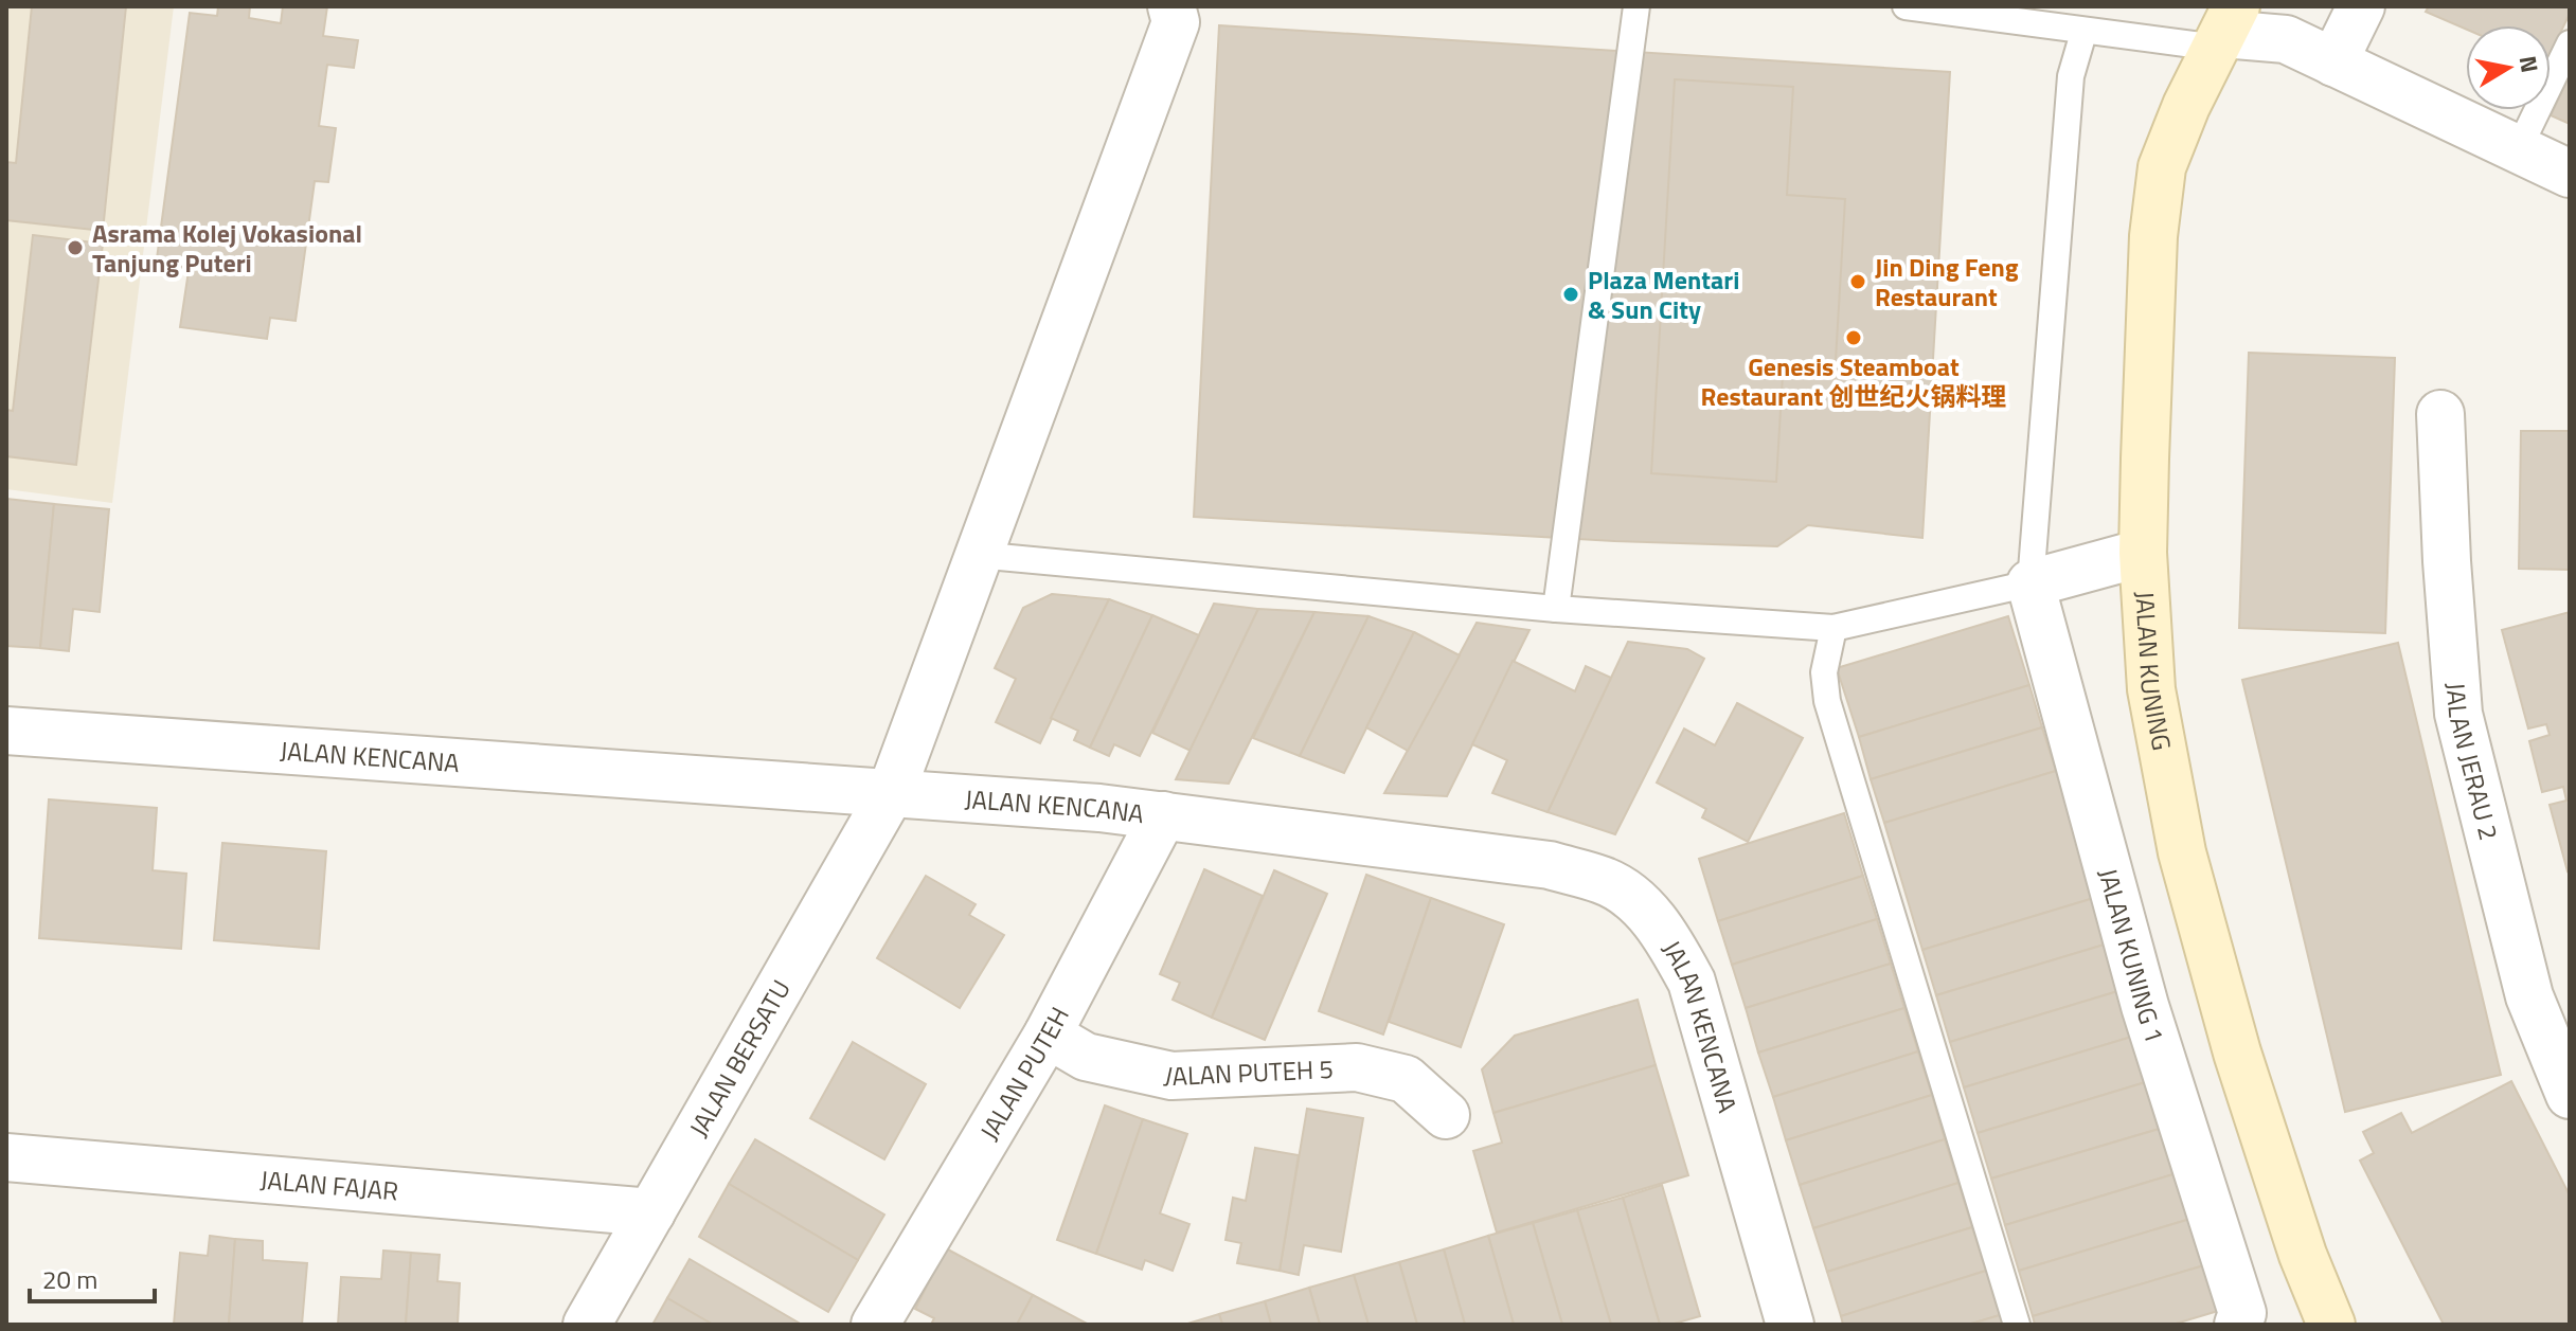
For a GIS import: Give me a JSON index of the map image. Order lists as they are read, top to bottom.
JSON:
{
  "streets": {
    "street": [
      "JALAN KUNING",
      "JALAN KENCANA",
      "JALAN JERAU 2",
      "JALAN KUNING 1",
      "JALAN BERSATU",
      "JALAN PUTEH 5",
      "JALAN PUTEH",
      "JALAN FAJAR"
    ]
  },
  "crossings": [
    ["JALAN KENCANA", "JALAN BERSATU"],
    ["JALAN KENCANA", "JALAN PUTEH"],
    ["JALAN BERSATU", "JALAN FAJAR"],
    ["JALAN PUTEH 5", "JALAN PUTEH"]
  ],
  "places": [
    "Asrama Kolej Vokasional Tanjung Puteri",
    "Jin Ding Feng Restaurant",
    "Plaza Mentari & Sun City",
    "Genesis Steamboat Restaurant 创世纪火锅料理"
  ],
  "scale_bar": "20 m",
  "north": "right"
}
